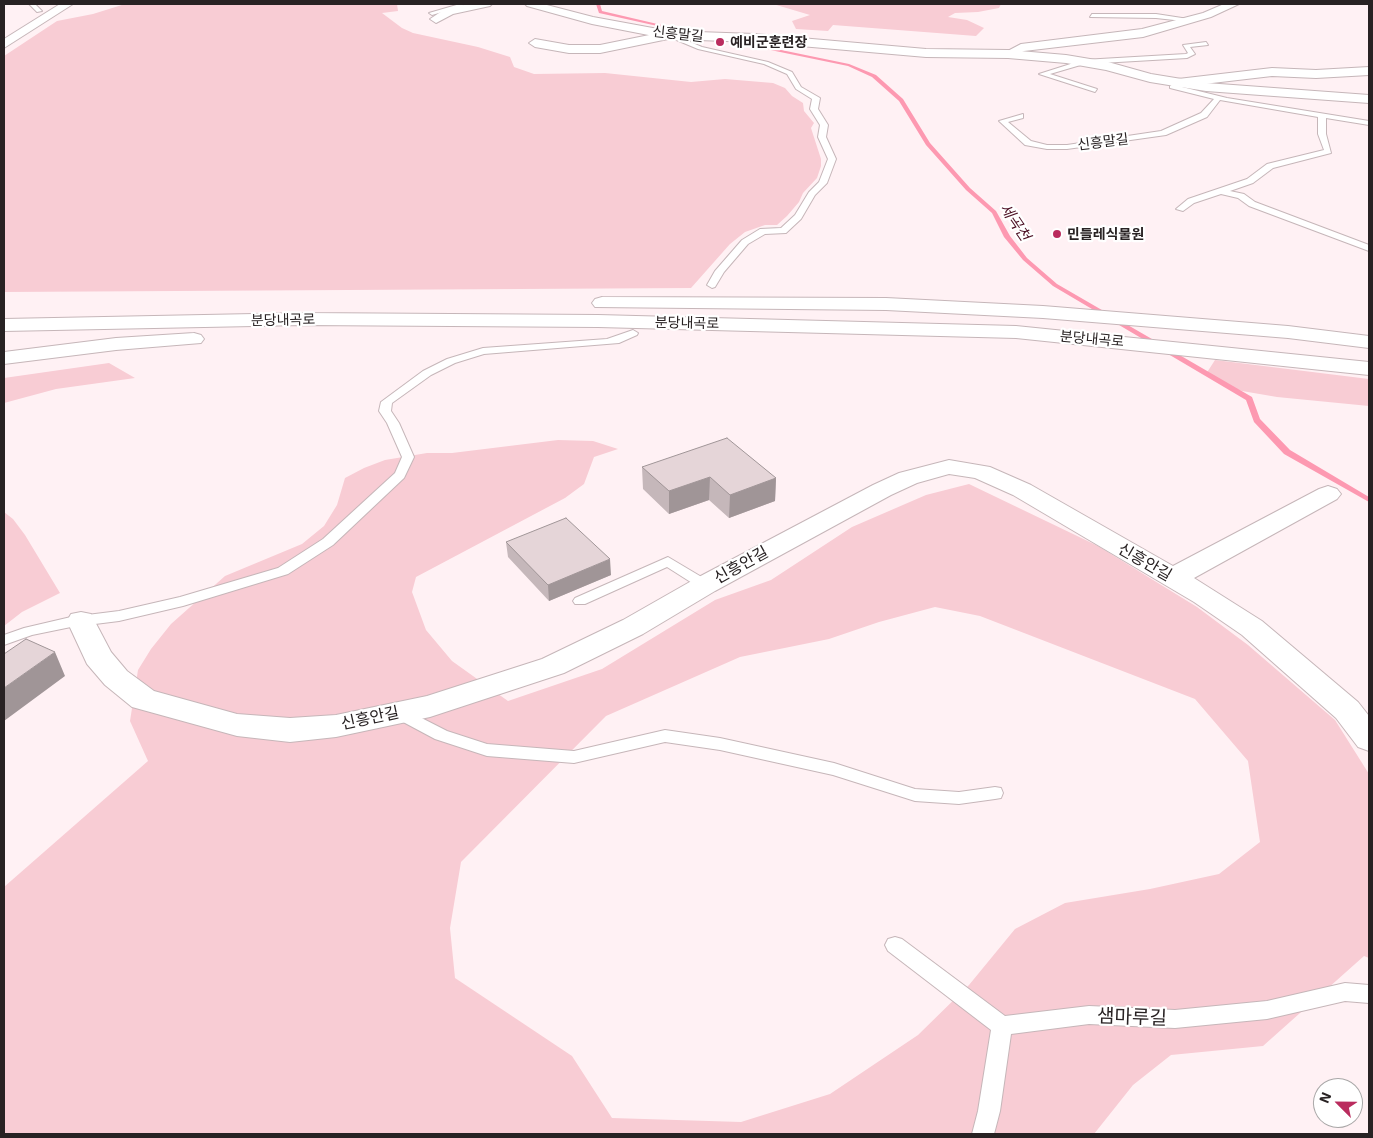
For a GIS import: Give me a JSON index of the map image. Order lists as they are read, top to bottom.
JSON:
{
  "streets": {
    "main road": ["신흥말길", "분당내곡로", "신흥안길"],
    "lane": ["샘마루길"]
  },
  "water": ["세곡천"],
  "places": ["예비군훈련장", "민들레식물원"],
  "north": "top left"
}
